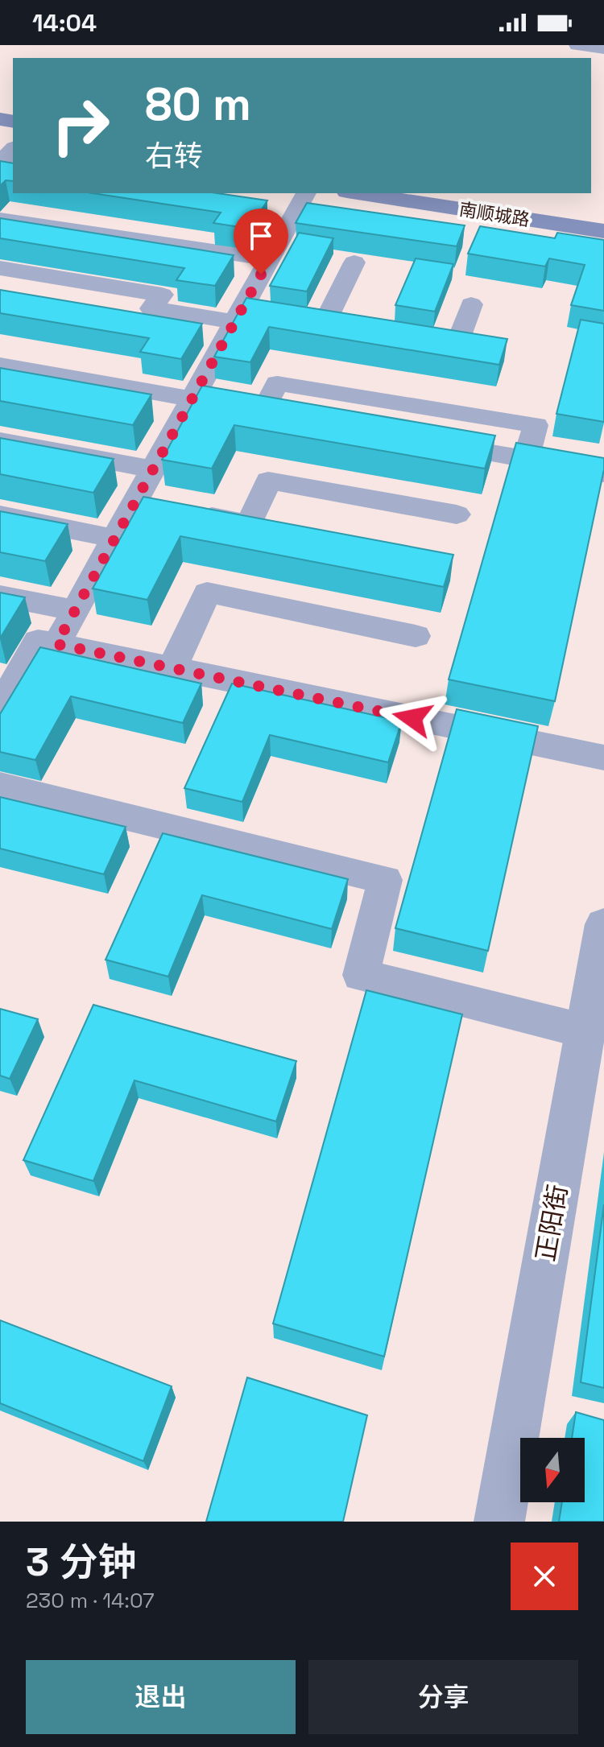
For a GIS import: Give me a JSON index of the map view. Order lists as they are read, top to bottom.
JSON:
{
  "streets": {
    "main road": ["南顺城路"],
    "street": ["正阳街"]
  },
  "north": "bottom",
  "page": {
    "status": "14:04",
    "turn": ["80 m", "右转"],
    "heading": ["3 分钟", "230 m · 14:07"],
    "buttons": ["退出", "分享"]
  }
}
